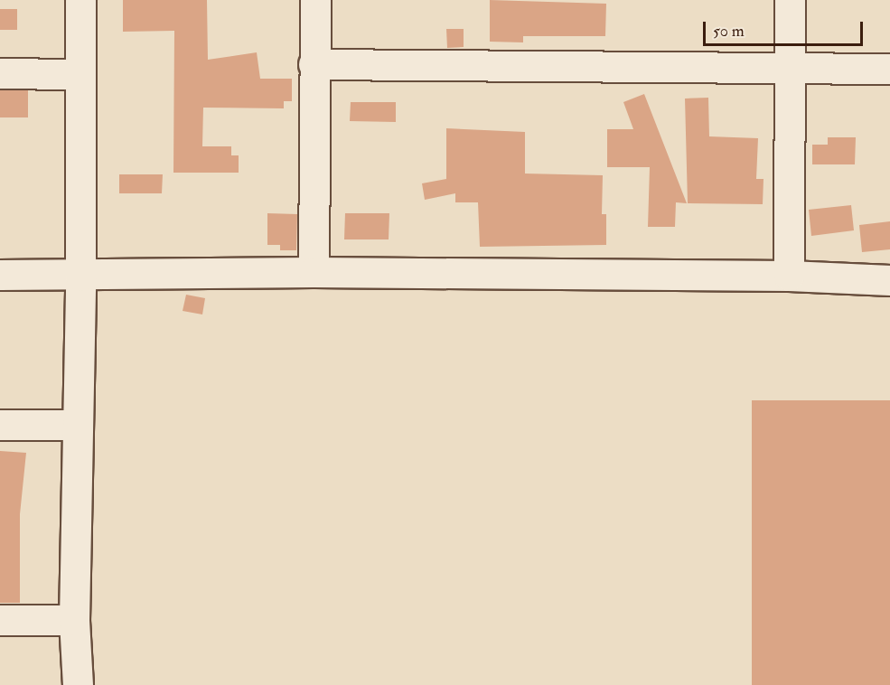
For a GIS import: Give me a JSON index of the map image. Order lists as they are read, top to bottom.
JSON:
{
  "scale_bar": "50 m"
}
